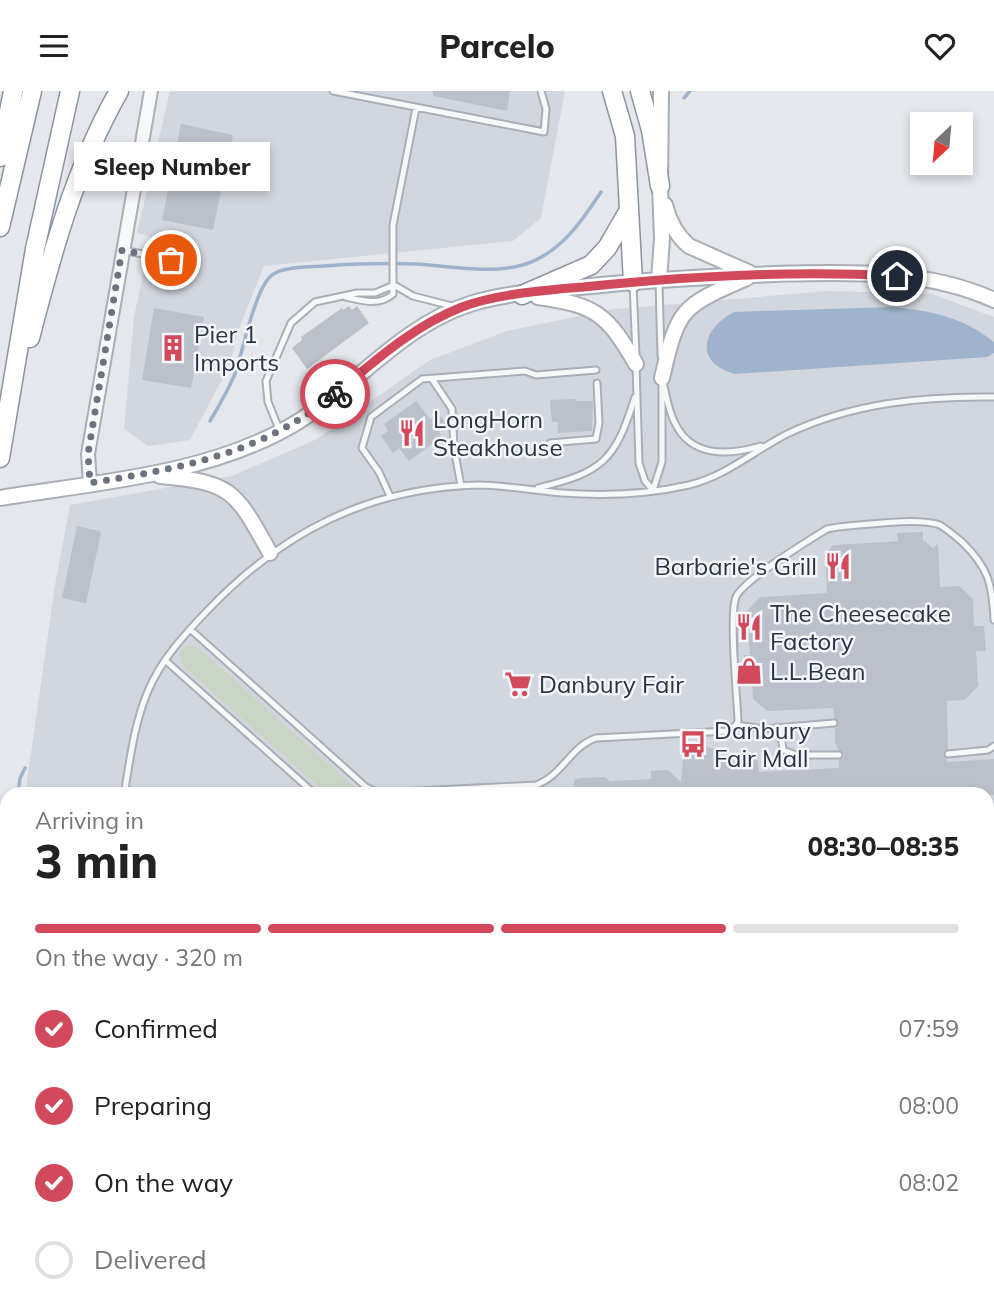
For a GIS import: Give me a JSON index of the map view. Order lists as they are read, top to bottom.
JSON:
{
  "places": {
    "other": ["Sleep Number"],
    "building": ["Pier 1 Imports"],
    "restaurant": ["LongHorn Steakhouse", "Barbarie's Grill", "The Cheesecake Factory"],
    "shop": ["L.L.Bean"],
    "supermarket": ["Danbury Fair"],
    "bus stop": ["Danbury Fair Mall"]
  },
  "north": "bottom left",
  "page": {
    "header": "Parcelo",
    "bubble": "Sleep Number",
    "heading": ["3 min", "Arriving in", "08:30–08:35"],
    "bar": "On the way · 320 m",
    "list": [
      ["Confirmed", "07:59"],
      ["Preparing", "08:00"],
      ["On the way", "08:02"],
      "Delivered"
    ]
  }
}
